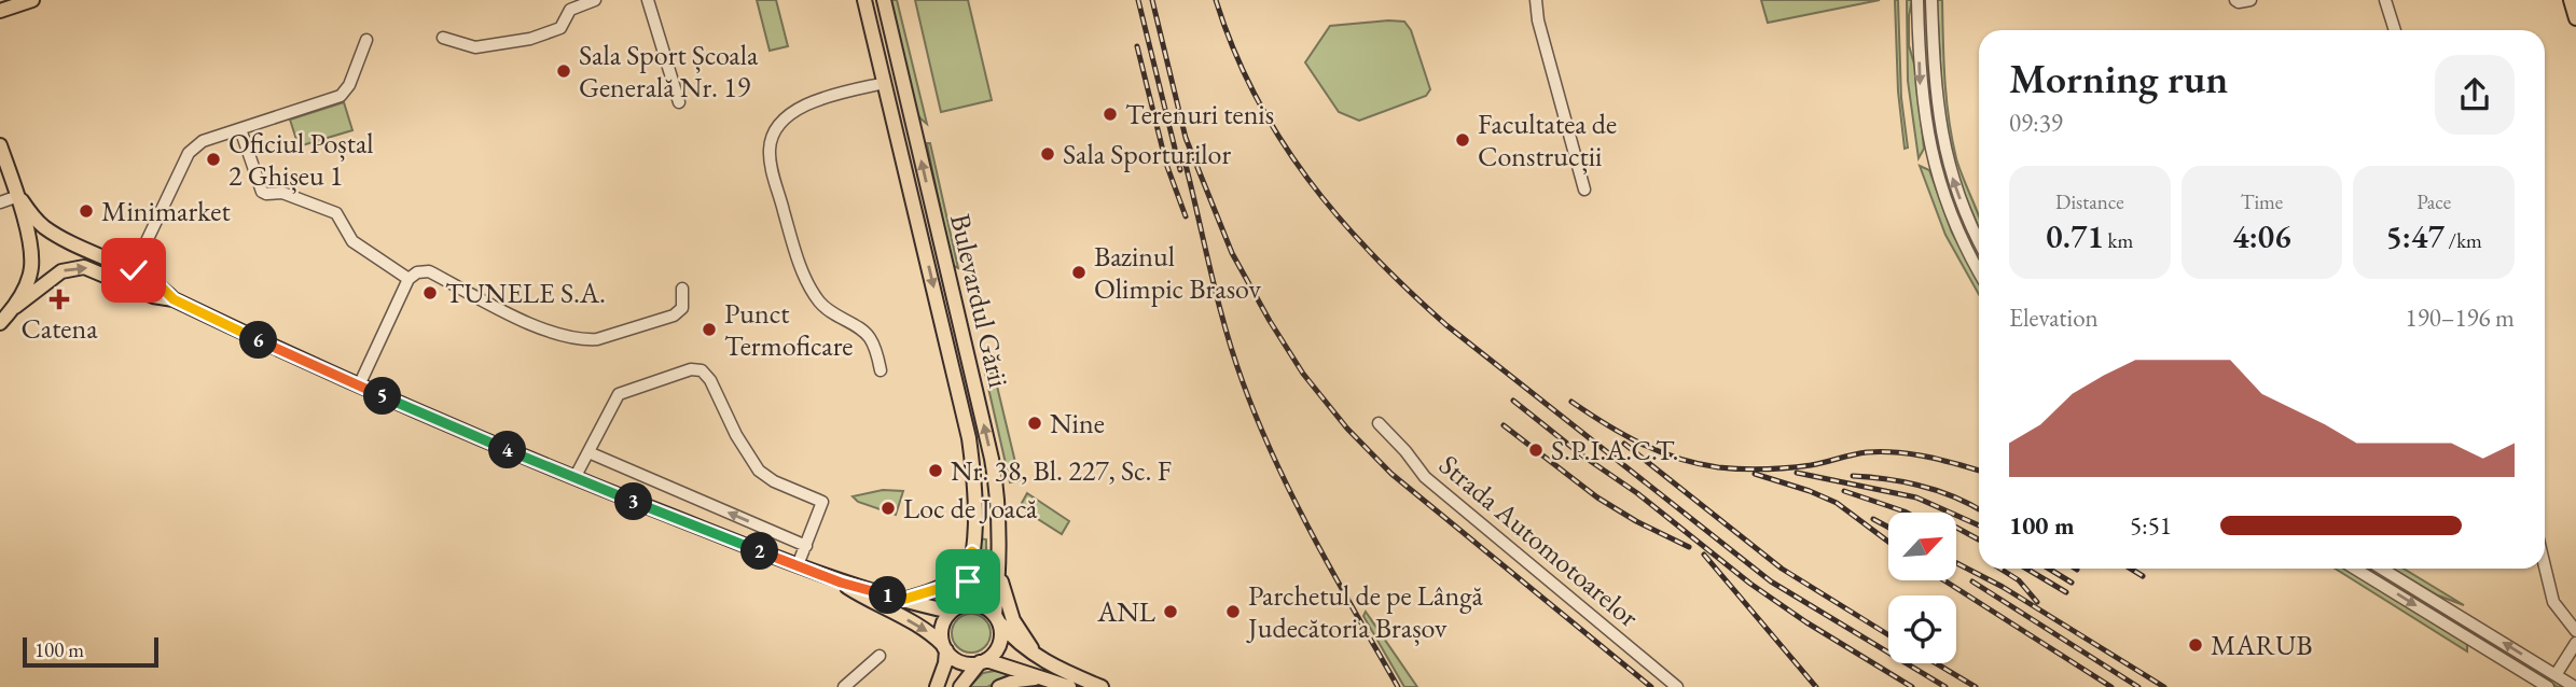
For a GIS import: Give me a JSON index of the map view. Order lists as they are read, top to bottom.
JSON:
{
  "streets": {
    "main road": ["Bulevardul Gării"],
    "street": ["Strada Automotoarelor"]
  },
  "places": {
    "other": [
      "Sala Sport Școala Generală Nr. 19",
      "Terenuri tenis",
      "Facultatea de Construcții",
      "Sala Sporturilor",
      "Oficiul Poștal 2 Ghișeu 1",
      "Minimarket",
      "Bazinul Olimpic Brasov",
      "TUNELE S.A.",
      "Punct Termoficare",
      "Nine",
      "S.P.I.A.C.T.",
      "Nr. 38, Bl. 227, Sc. F",
      "Loc de Joacă",
      "ANL",
      "Parchetul de pe Lângă Judecătoria Brașov",
      "MARUB"
    ],
    "health": ["Catena"]
  },
  "scale_bar": "100 m",
  "north": "top right",
  "page": {
    "heading": ["Morning run", "09:39"],
    "stats": [
      ["Distance", "0.71 km"],
      ["Time", "4:06"],
      ["Pace", "5:47 /km"]
    ],
    "chart": ["Elevation", "190–196 m"],
    "pins": [
      "6",
      "5",
      "4",
      "3",
      "2",
      "1"
    ],
    "list": [
      {
        "name": "100 m",
        "note": "5:51"
      }
    ],
    "scale": "100 m"
  }
}
